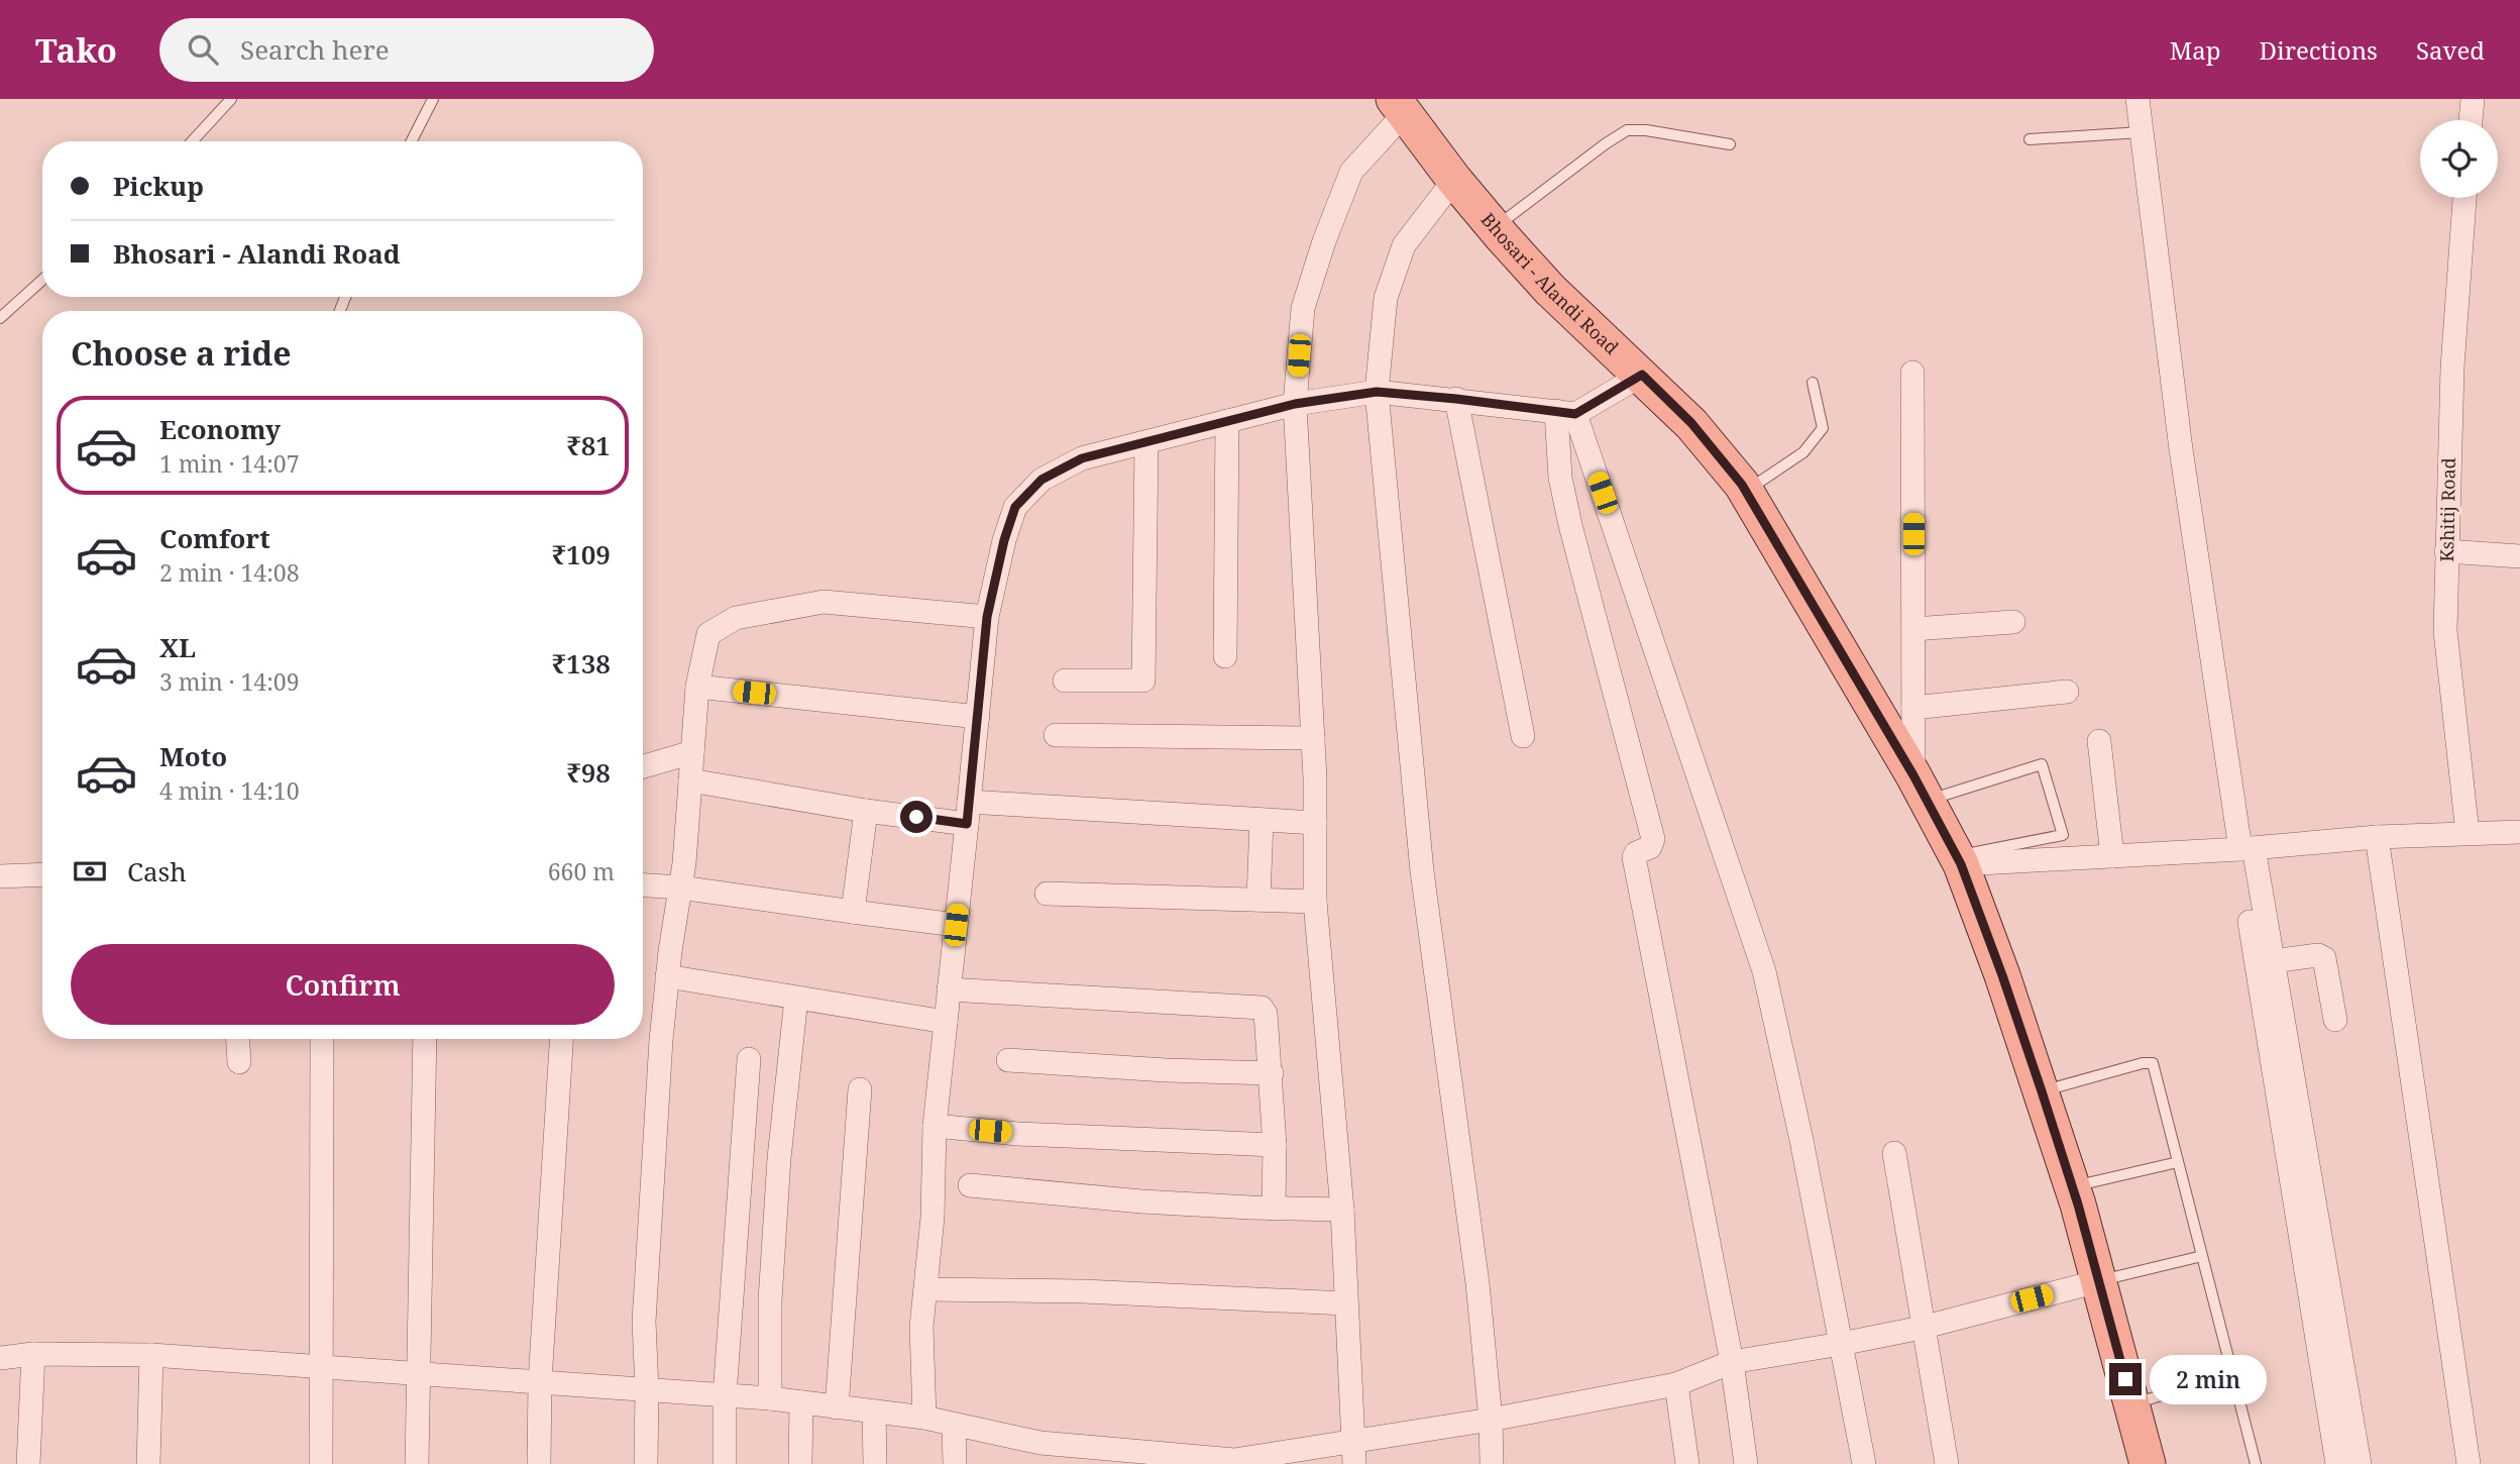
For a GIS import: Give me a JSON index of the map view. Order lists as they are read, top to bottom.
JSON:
{
  "streets": {
    "main road": ["Bhosari - Alandi Road"],
    "street": ["Kshitij Road"]
  },
  "page": {
    "header": "Tako",
    "search": "Search here",
    "nav": ["Map", "Directions", "Saved"],
    "banner": ["Pickup", "Bhosari - Alandi Road"],
    "heading": "Choose a ride",
    "list": [
      {
        "name": "Economy",
        "note": "1 min · 14:07",
        "value": "₹81"
      },
      {
        "name": "Comfort",
        "note": "2 min · 14:08",
        "value": "₹109"
      },
      {
        "name": "XL",
        "note": "3 min · 14:09",
        "value": "₹138"
      },
      {
        "name": "Moto",
        "note": "4 min · 14:10",
        "value": "₹98"
      }
    ],
    "pay": ["Cash", "660 m"],
    "buttons": "Confirm",
    "bubble": "2 min"
  }
}
